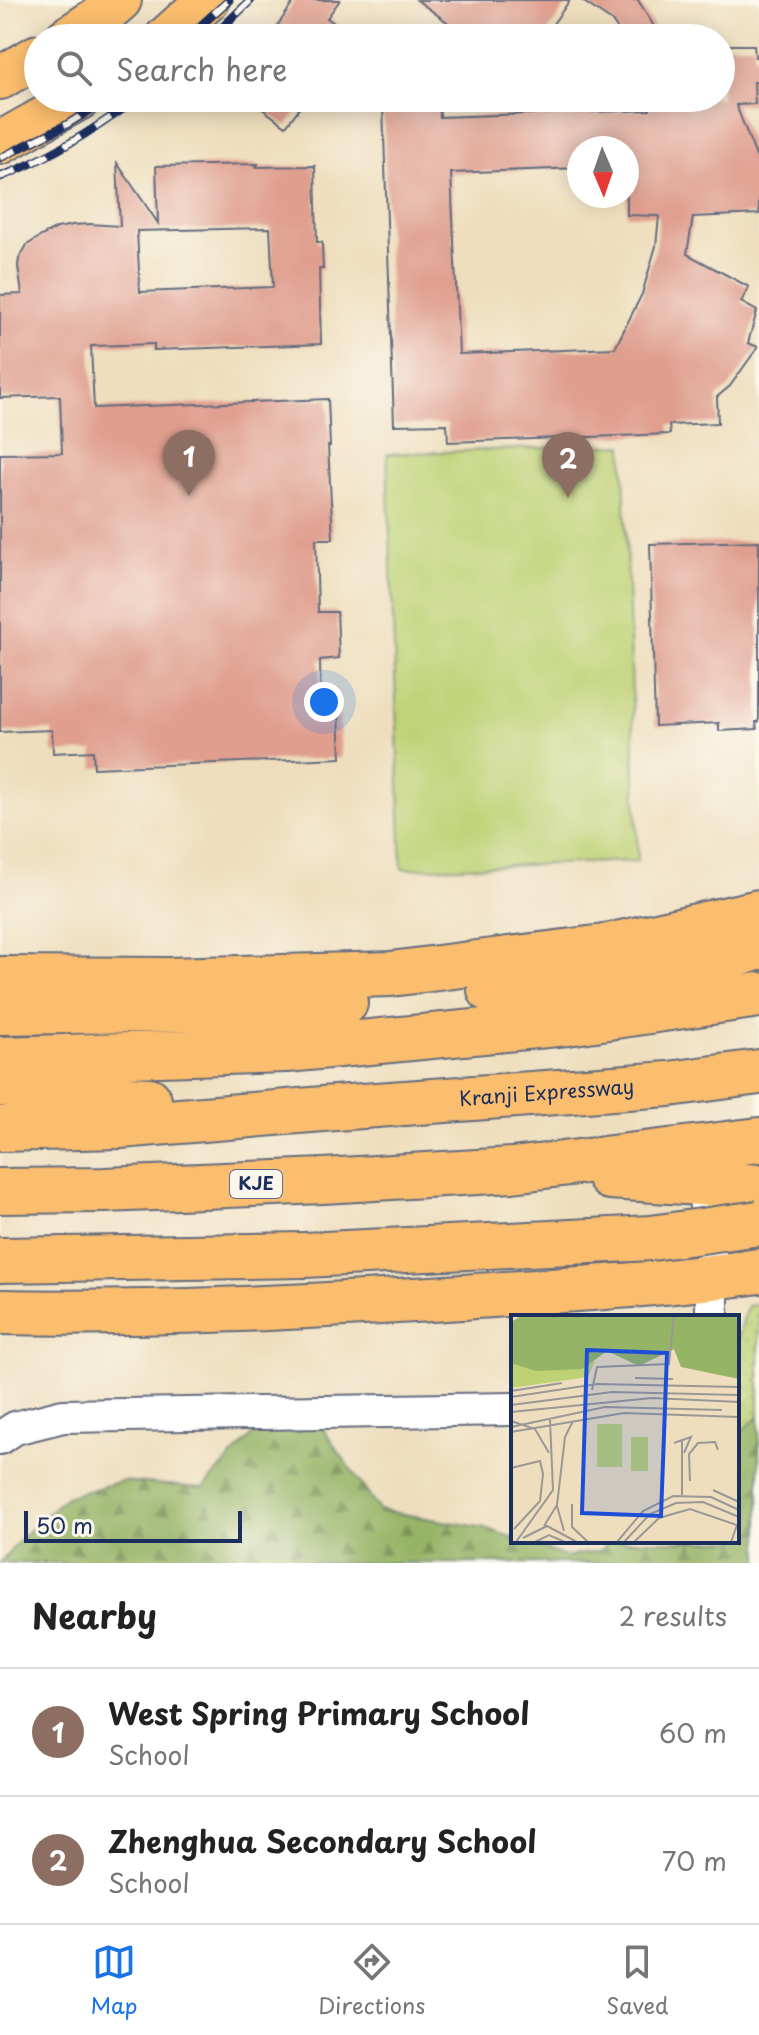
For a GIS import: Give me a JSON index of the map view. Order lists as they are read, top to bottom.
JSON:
{
  "streets": {
    "highway": ["Kranji Expressway", "KJE"]
  },
  "scale_bar": "50 m",
  "north": "bottom",
  "page": {
    "search": "Search here",
    "pins": ["1", "2"],
    "scale": "50 m",
    "heading": ["Nearby", "2 results"],
    "list": [
      {
        "mark": "1",
        "name": "West Spring Primary School",
        "note": "School",
        "value": "60 m"
      },
      {
        "mark": "2",
        "name": "Zhenghua Secondary School",
        "note": "School",
        "value": "70 m"
      }
    ],
    "nav": ["Map", "Directions", "Saved"]
  }
}
